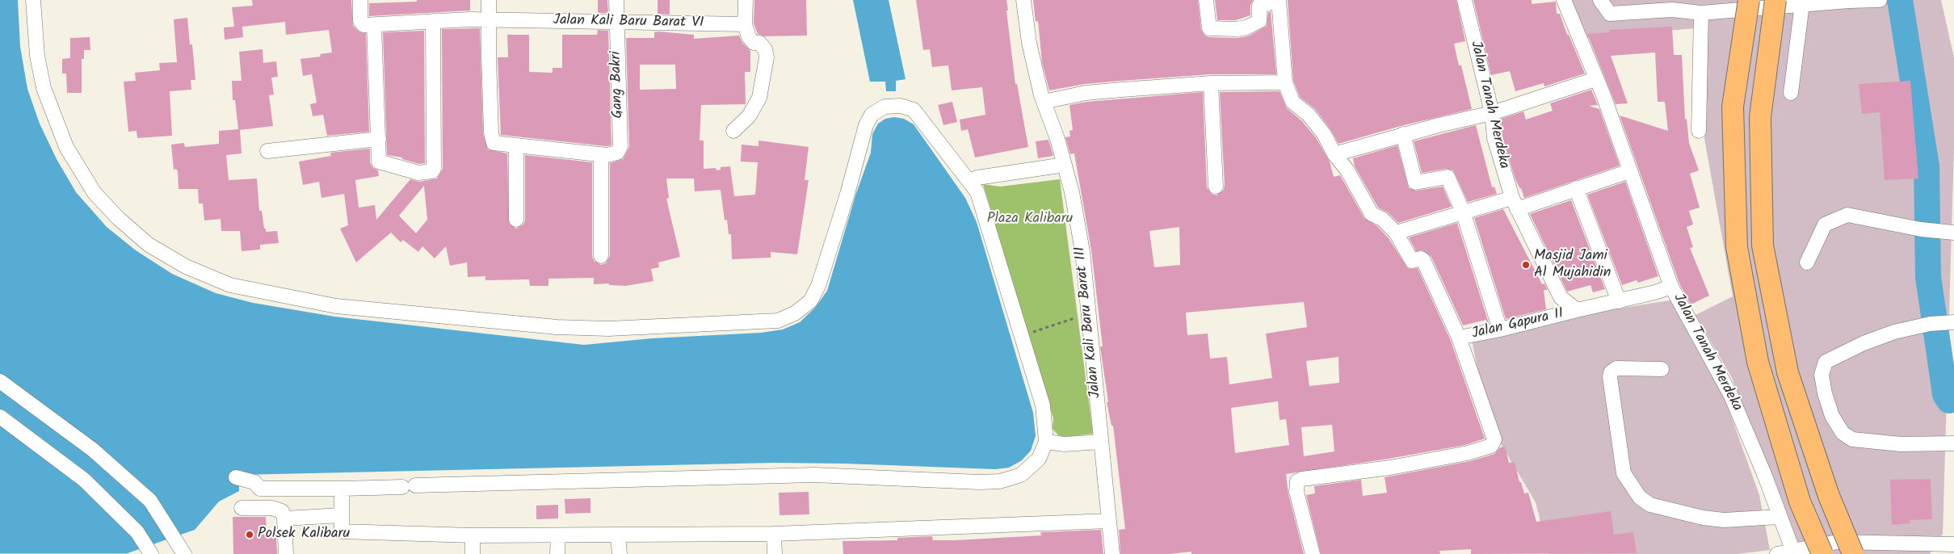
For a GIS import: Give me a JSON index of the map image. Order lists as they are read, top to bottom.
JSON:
{
  "streets": {
    "street": [
      "Jalan Kali Baru Barat VI",
      "Gang Bakri",
      "Jalan Tanah Merdeka",
      "Jalan Kali Baru Barat III",
      "Jalan Gapura II"
    ]
  },
  "crossings": [
    ["Jalan Kali Baru Barat VI", "Gang Bakri"],
    ["Jalan Tanah Merdeka", "Jalan Gapura II"]
  ],
  "parks": ["Plaza Kalibaru"],
  "places": ["Masjid Jami Al Mujahidin", "Polsek Kalibaru"]
}
